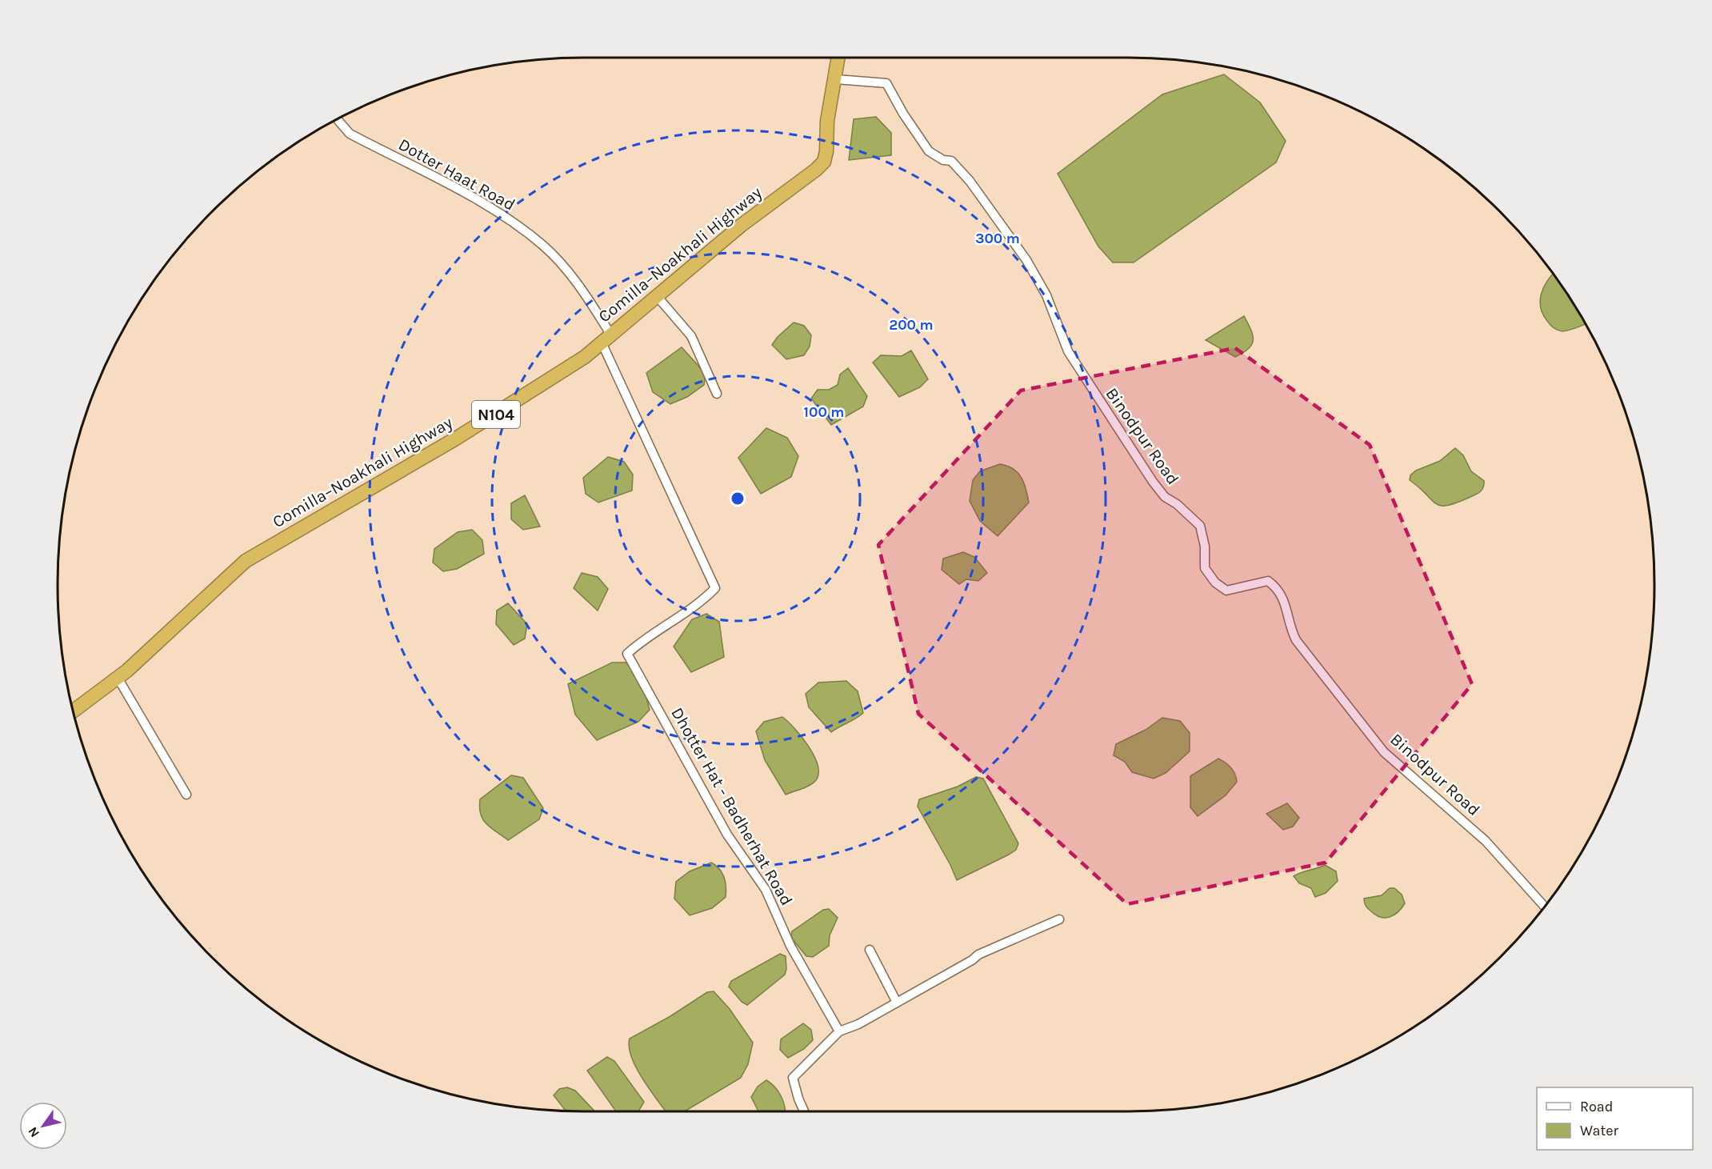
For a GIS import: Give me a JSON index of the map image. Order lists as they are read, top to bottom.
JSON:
{
  "streets": {
    "highway": ["Comilla–Noakhali Highway", "N104"],
    "street": ["Dotter Haat Road", "Binodpur Road", "Dhotter Hat - Badherhat Road"]
  },
  "crossings": [
    ["Dotter Haat Road", "Comilla–Noakhali Highway"],
    ["Dotter Haat Road", "Dhotter Hat - Badherhat Road"],
    ["Comilla–Noakhali Highway", "Binodpur Road"],
    ["Comilla–Noakhali Highway", "Dhotter Hat - Badherhat Road"]
  ],
  "legend": ["Road", "Water"],
  "north": "bottom left",
  "rings": ["300 m", "200 m", "100 m"]
}
